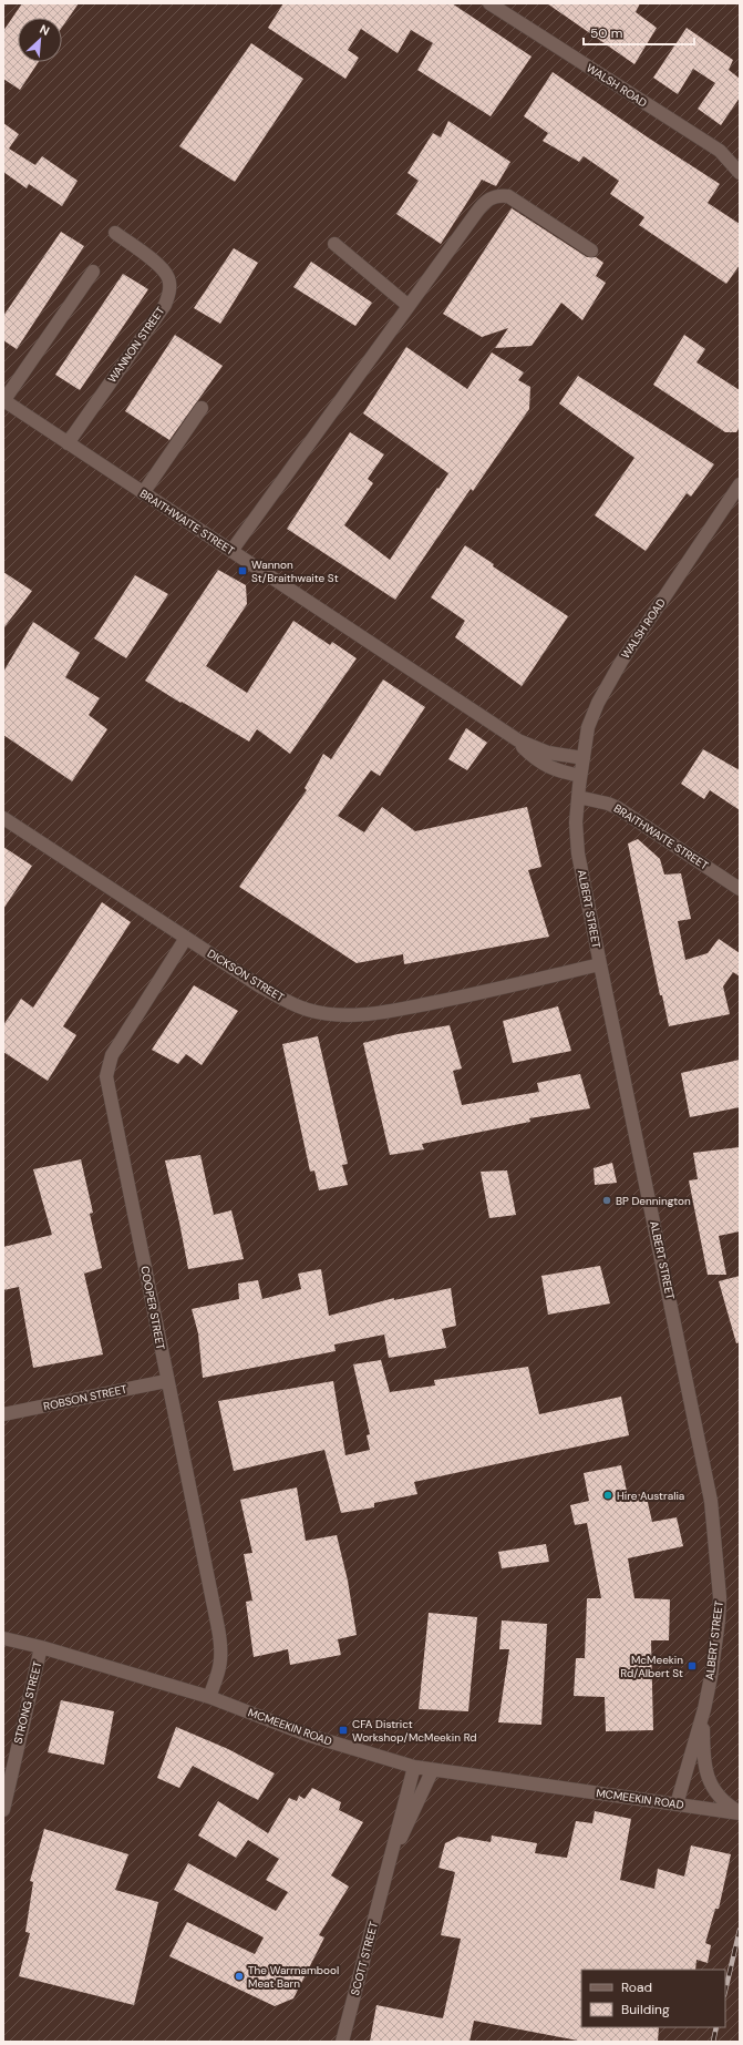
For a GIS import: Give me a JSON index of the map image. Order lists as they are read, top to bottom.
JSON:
{
  "streets": {
    "street": [
      "WALSH ROAD",
      "WANNON STREET",
      "BRAITHWAITE STREET",
      "ALBERT STREET",
      "DICKSON STREET",
      "COOPER STREET",
      "ROBSON STREET",
      "STRONG STREET",
      "MCMEEKIN ROAD",
      "SCOTT STREET"
    ]
  },
  "crossings": [
    ["WALSH ROAD", "BRAITHWAITE STREET"],
    ["WALSH ROAD", "ALBERT STREET"],
    ["WANNON STREET", "BRAITHWAITE STREET"],
    ["BRAITHWAITE STREET", "ALBERT STREET"],
    ["ALBERT STREET", "DICKSON STREET"],
    ["ALBERT STREET", "MCMEEKIN ROAD"],
    ["DICKSON STREET", "COOPER STREET"],
    ["COOPER STREET", "ROBSON STREET"],
    ["COOPER STREET", "MCMEEKIN ROAD"],
    ["STRONG STREET", "MCMEEKIN ROAD"],
    ["MCMEEKIN ROAD", "SCOTT STREET"]
  ],
  "places": {
    "transit": ["Wannon St/Braithwaite St", "McMeekin Rd/Albert St", "CFA District Workshop/McMeekin Rd"],
    "other": ["BP Dennington", "Hire Australia", "The Warrnambool Meat Barn"]
  },
  "legend": ["Road", "Building"],
  "scale_bar": "50 m",
  "north": "top right"
}
